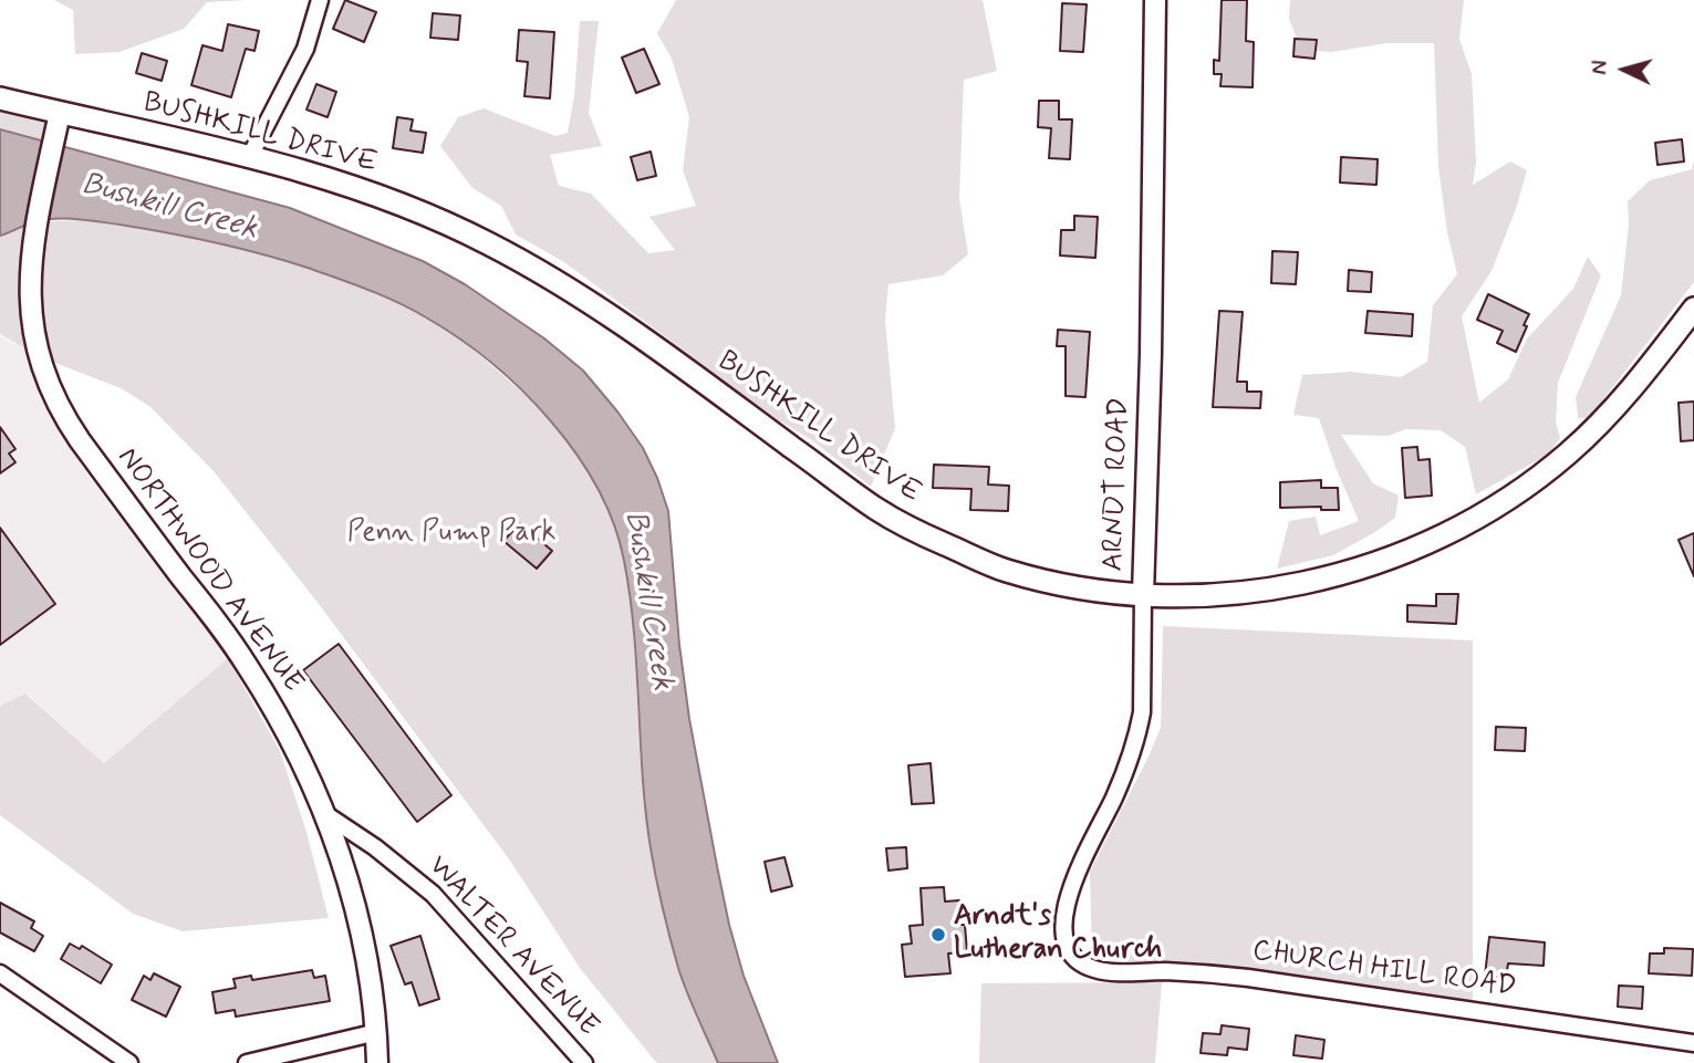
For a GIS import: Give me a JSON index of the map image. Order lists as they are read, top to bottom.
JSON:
{
  "streets": {
    "main road": ["BUSHKILL DRIVE"],
    "street": [
      "ARNDT ROAD",
      "NORTHWOOD AVENUE",
      "WALTER AVENUE",
      "CHURCH HILL ROAD"
    ]
  },
  "crossings": [
    ["BUSHKILL DRIVE", "ARNDT ROAD"],
    ["BUSHKILL DRIVE", "NORTHWOOD AVENUE"],
    ["ARNDT ROAD", "CHURCH HILL ROAD"],
    ["NORTHWOOD AVENUE", "WALTER AVENUE"]
  ],
  "water": ["Bushkill Creek"],
  "parks": ["Penn Pump Park"],
  "places": ["Arndt's Lutheran Church"],
  "north": "left"
}
